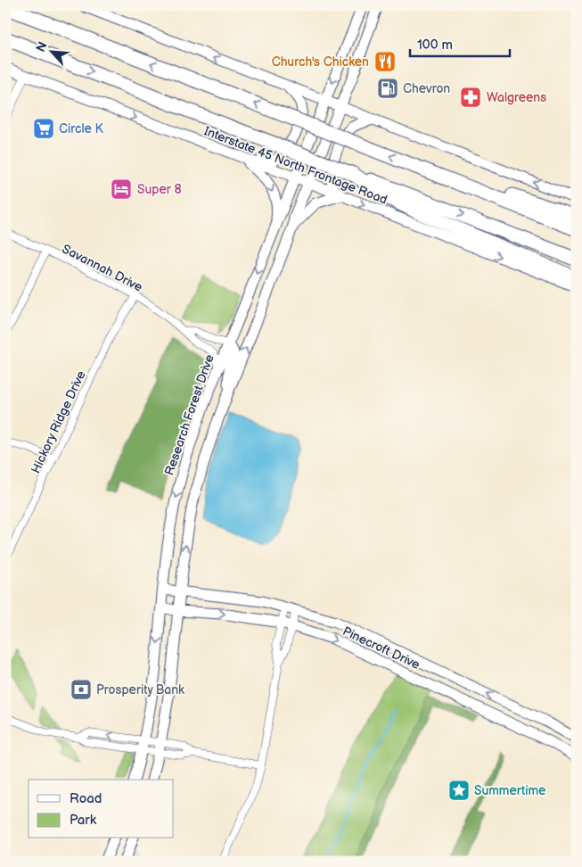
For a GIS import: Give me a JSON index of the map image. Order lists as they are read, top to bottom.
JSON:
{
  "streets": {
    "main road": ["Interstate 45 North Frontage Road", "Research Forest Drive", "Pinecroft Drive"],
    "street": ["Savannah Drive", "Hickory Ridge Drive"]
  },
  "crossings": [
    ["Interstate 45 North Frontage Road", "Research Forest Drive"],
    ["Savannah Drive", "Research Forest Drive"],
    ["Savannah Drive", "Hickory Ridge Drive"],
    ["Research Forest Drive", "Pinecroft Drive"]
  ],
  "places": {
    "restaurant": ["Church's Chicken"],
    "fuel station": ["Chevron"],
    "pharmacy": ["Walgreens"],
    "supermarket": ["Circle K"],
    "hotel": ["Super 8"],
    "bank": ["Prosperity Bank"],
    "place": ["Summertime"]
  },
  "legend": ["Road", "Park"],
  "scale_bar": "100 m",
  "north": "top left"
}
